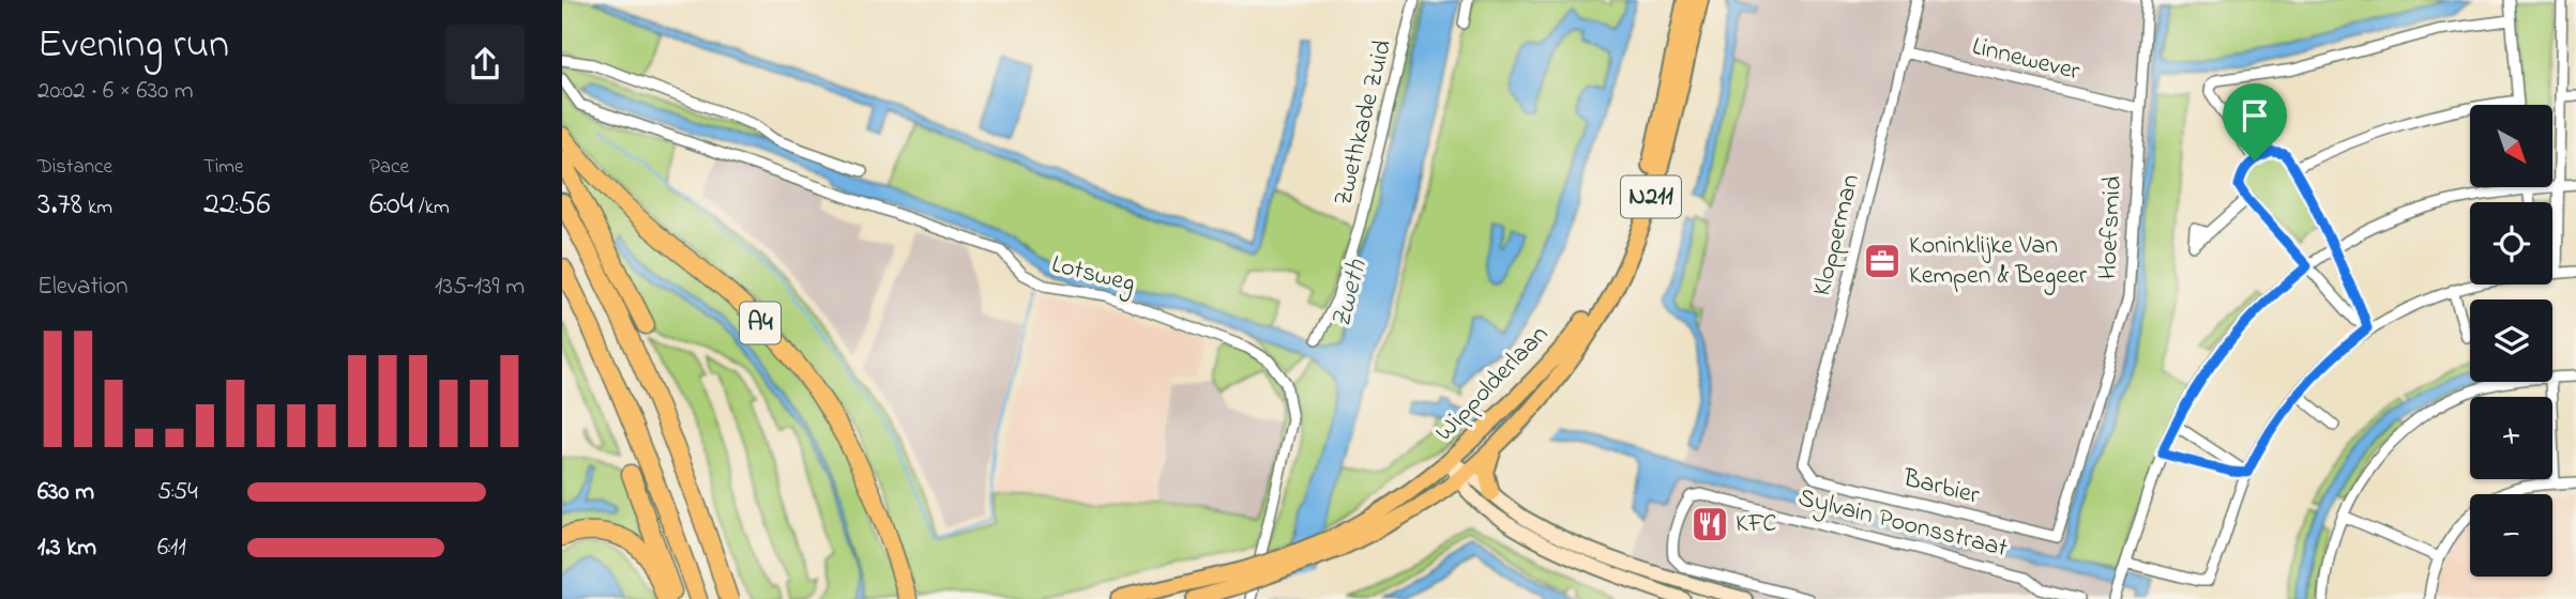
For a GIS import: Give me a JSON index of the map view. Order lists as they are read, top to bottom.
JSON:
{
  "streets": {
    "highway": ["A4"],
    "main road": ["N211", "Wippolderlaan"],
    "street": [
      "Linnewever",
      "Zwethkade Zuid",
      "Hoefsmid",
      "Klopperman",
      "Lotsweg",
      "Barbier",
      "Sylvain Poonsstraat"
    ]
  },
  "crossings": [
    ["Linnewever", "Hoefsmid"],
    ["Linnewever", "Klopperman"],
    ["Hoefsmid", "Barbier"],
    ["Klopperman", "Barbier"],
    ["Lotsweg", "Wippolderlaan"]
  ],
  "water": ["Zweth"],
  "places": {
    "office": ["Koninklijke Van Kempen & Begeer"],
    "restaurant": ["KFC"]
  },
  "north": "bottom right",
  "page": {
    "heading": ["Evening run", "20:02 · 6 × 630 m"],
    "map_buttons": ["+", "−"],
    "stats": [
      ["Distance", "3.78 km"],
      ["Time", "22:56"],
      ["Pace", "6:04 /km"]
    ],
    "chart": ["Elevation", "135–139 m"],
    "list": [
      {
        "name": "630 m",
        "note": "5:54"
      },
      {
        "name": "1.3 km",
        "note": "6:11"
      }
    ]
  }
}
